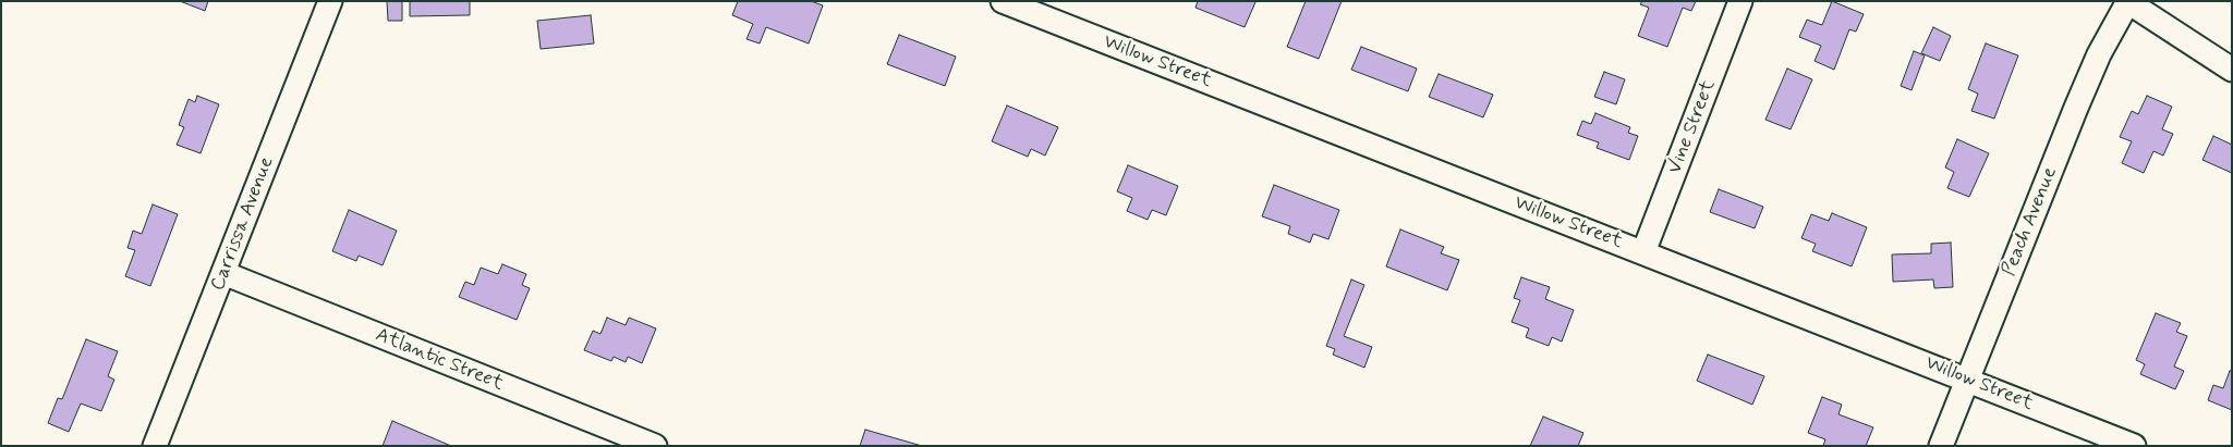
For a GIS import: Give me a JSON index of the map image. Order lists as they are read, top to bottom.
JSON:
{
  "streets": {
    "street": [
      "Willow Street",
      "Vine Street",
      "Peach Avenue",
      "Carrissa Avenue",
      "Atlantic Street"
    ]
  },
  "crossings": [
    ["Willow Street", "Vine Street"],
    ["Willow Street", "Peach Avenue"],
    ["Carrissa Avenue", "Atlantic Street"]
  ]
}
